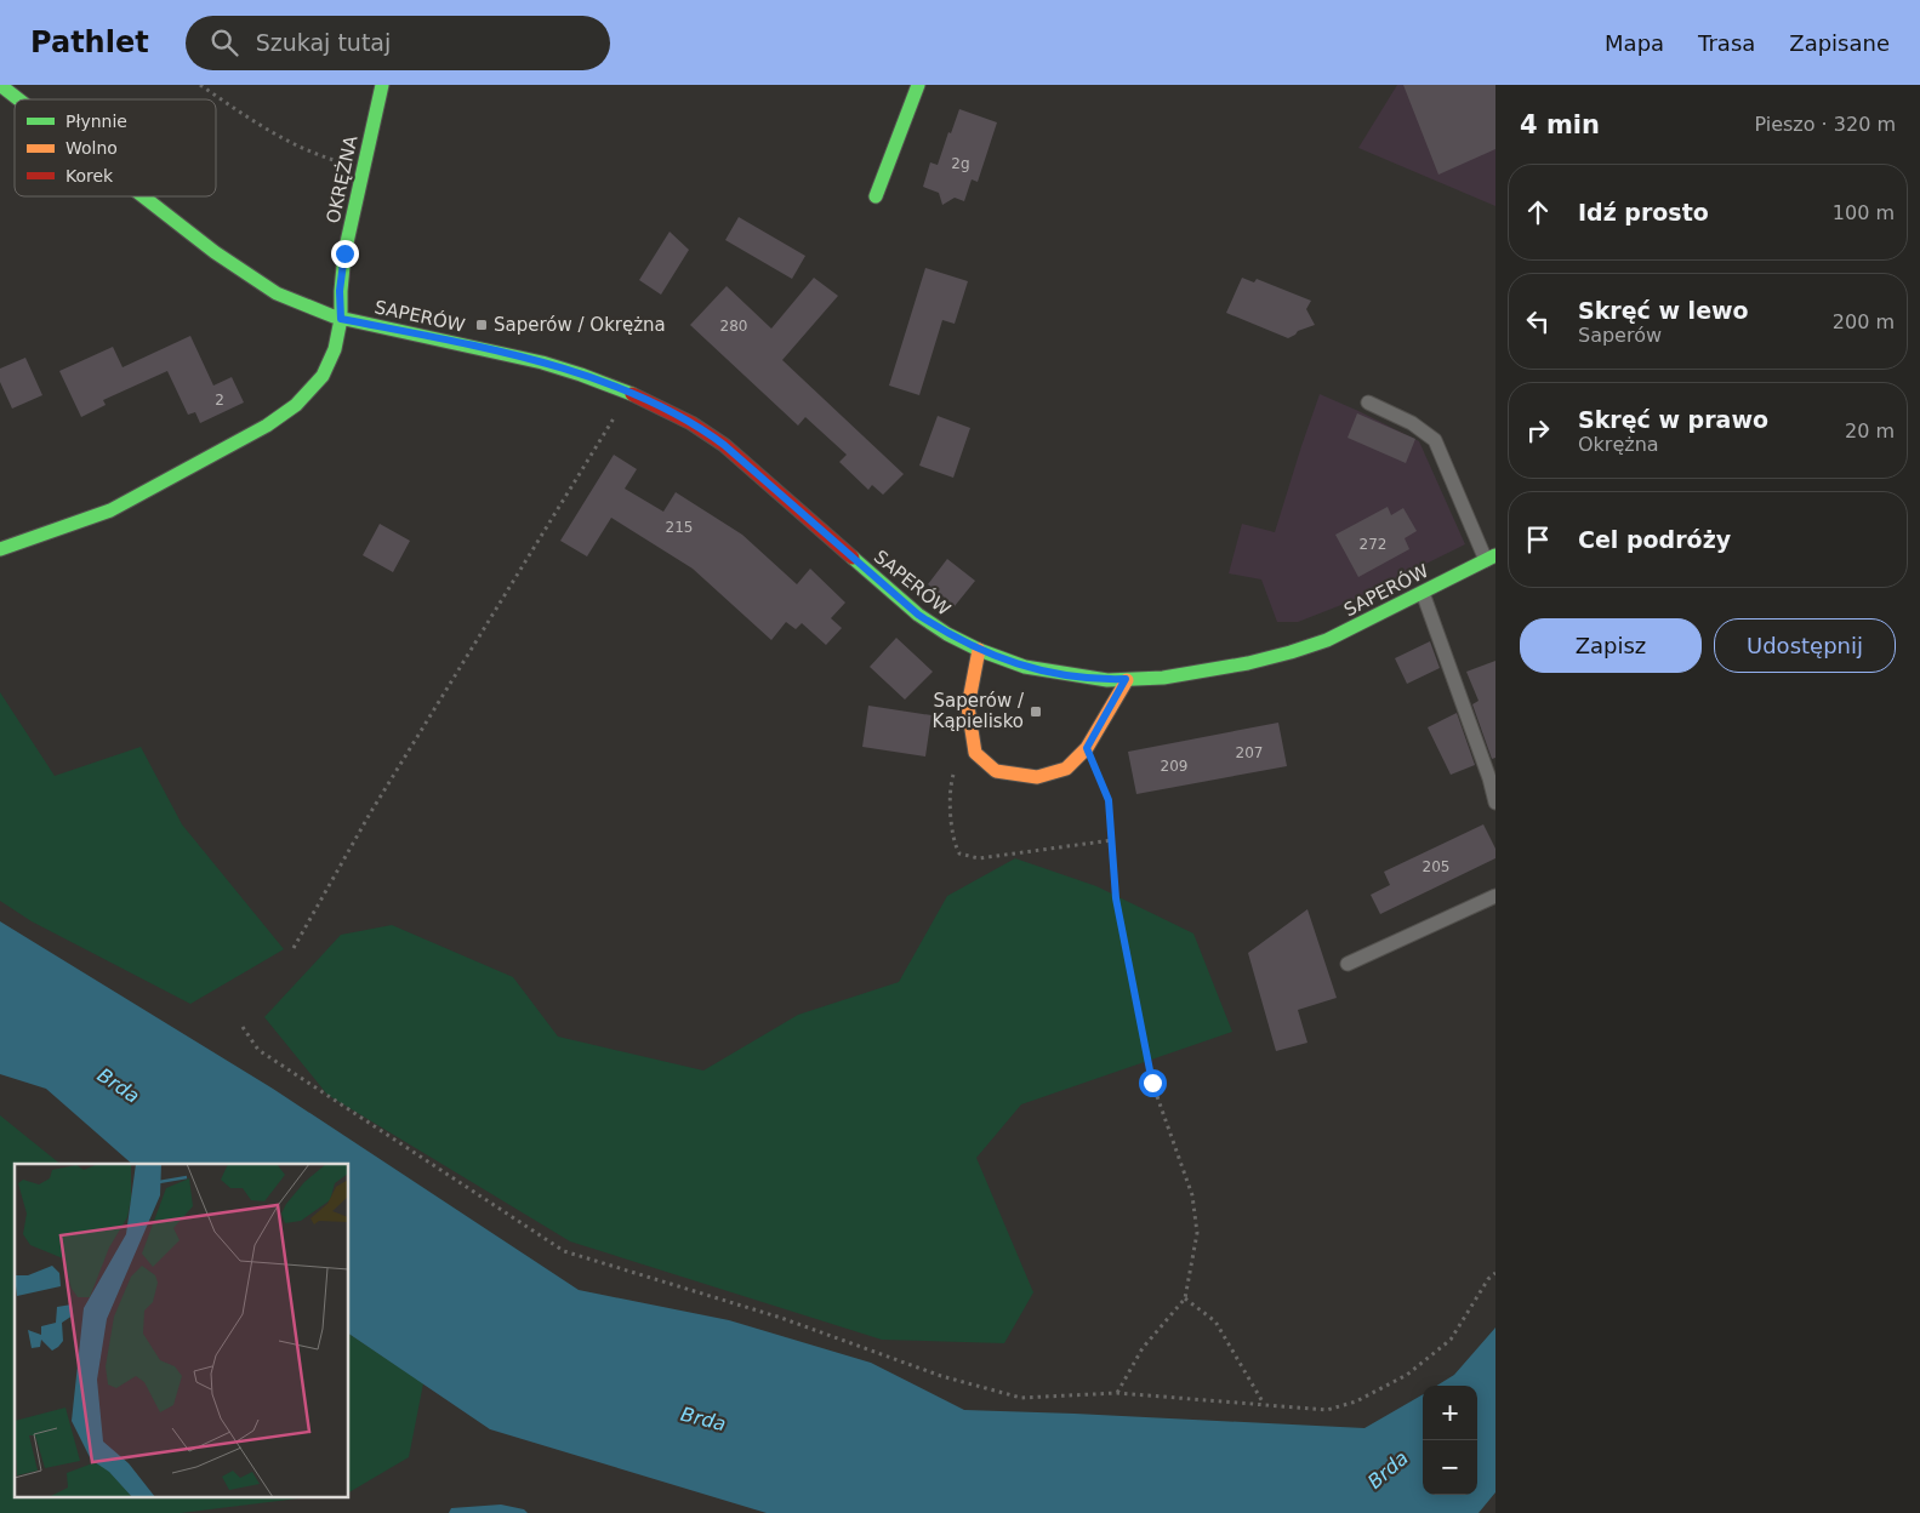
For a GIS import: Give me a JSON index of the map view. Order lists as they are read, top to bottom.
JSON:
{
  "streets": {
    "street": ["OKRĘŻNA", "SAPERÓW"]
  },
  "crossings": [
    ["OKRĘŻNA", "SAPERÓW"]
  ],
  "water": ["Brda"],
  "places": {
    "transit": ["Saperów / Okrężna", "Saperów / Kąpielisko"]
  },
  "house_numbers": [
    "2g",
    "280",
    "2",
    "215",
    "272",
    "207",
    "209",
    "205"
  ],
  "legend": ["Płynnie", "Wolno", "Korek"],
  "page": {
    "header": "Pathlet",
    "search": "Szukaj tutaj",
    "nav": ["Mapa", "Trasa", "Zapisane"],
    "heading": ["4 min", "Pieszo · 320 m"],
    "list": [
      ["Idź prosto", "100 m"],
      ["Skręć w lewo", "Saperów", "200 m"],
      ["Skręć w prawo", "Okrężna", "20 m"],
      "Cel podróży"
    ],
    "buttons": ["Zapisz", "Udostępnij"],
    "map_buttons": ["+", "−"]
  }
}
